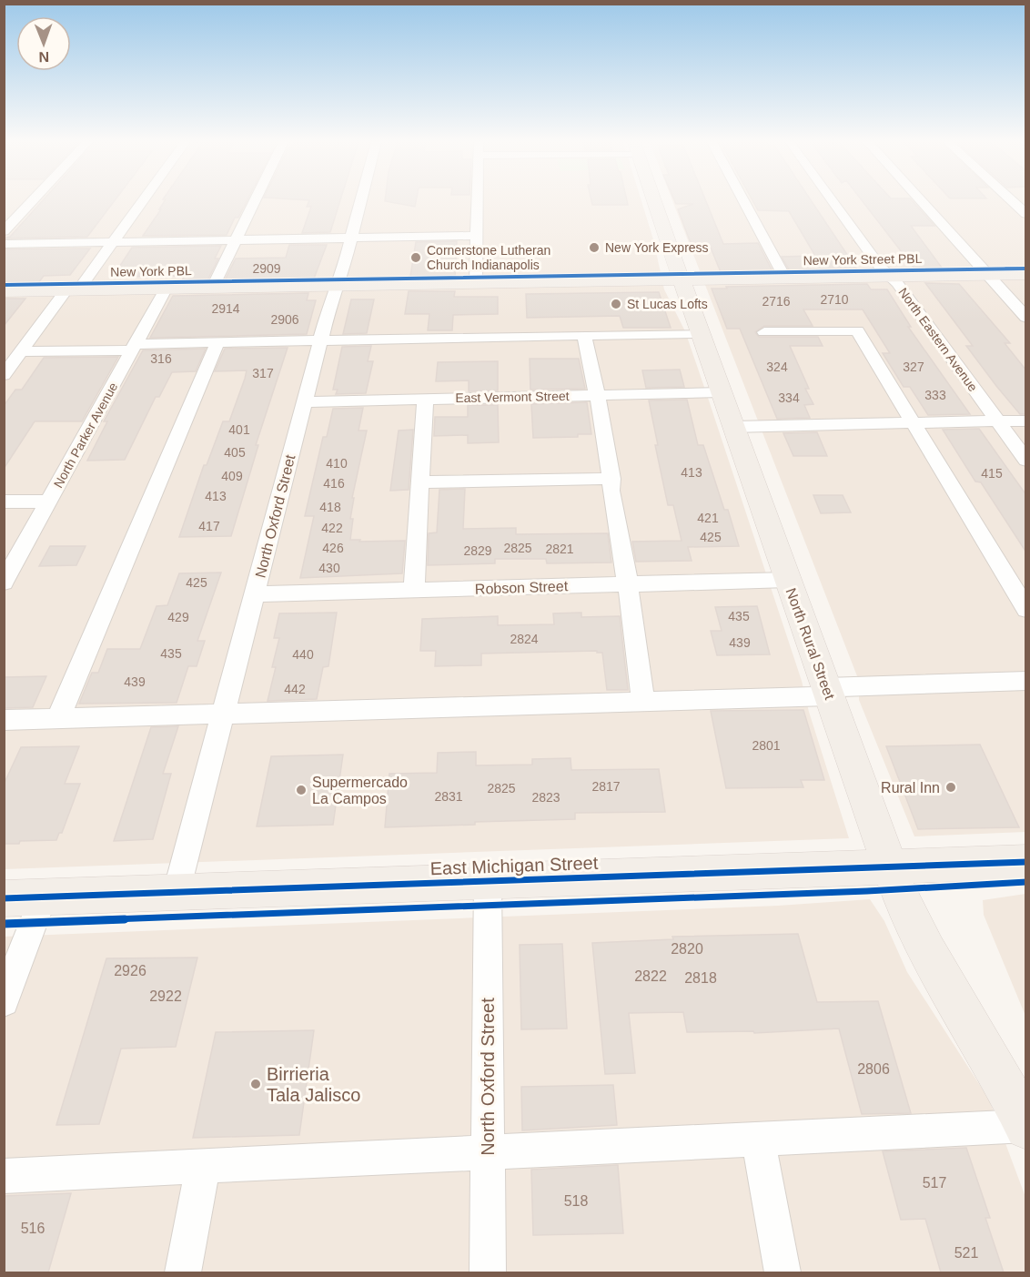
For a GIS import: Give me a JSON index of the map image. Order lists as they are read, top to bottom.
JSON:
{
  "streets": {
    "main road": ["North Rural Street", "East Michigan Street"],
    "street": [
      "North Eastern Avenue",
      "East Vermont Street",
      "North Parker Avenue",
      "North Oxford Street",
      "Robson Street"
    ],
    "cycle path": ["New York Street PBL"]
  },
  "crossings": [
    ["East Vermont Street", "North Oxford Street"],
    ["East Vermont Street", "North Rural Street"],
    ["North Oxford Street", "Robson Street"],
    ["North Oxford Street", "East Michigan Street"],
    ["Robson Street", "North Rural Street"],
    ["North Rural Street", "East Michigan Street"]
  ],
  "places": [
    "New York Express",
    "Cornerstone Lutheran Church Indianapolis",
    "St Lucas Lofts",
    "Rural Inn",
    "Supermercado La Campos",
    "Birrieria Tala Jalisco"
  ],
  "house_numbers": [
    "2909",
    "2710",
    "2716",
    "2914",
    "2906",
    "316",
    "324",
    "327",
    "317",
    "333",
    "334",
    "401",
    "405",
    "410",
    "413",
    "415",
    "409",
    "416",
    "413",
    "418",
    "421",
    "417",
    "422",
    "425",
    "426",
    "2825",
    "2821",
    "2829",
    "430",
    "425",
    "435",
    "429",
    "2824",
    "439",
    "435",
    "440",
    "439",
    "442",
    "2801",
    "2817",
    "2825",
    "2831",
    "2823",
    "2820",
    "2926",
    "2822",
    "2818",
    "2922",
    "2806",
    "517",
    "518",
    "516",
    "521"
  ],
  "north": "bottom"
}
